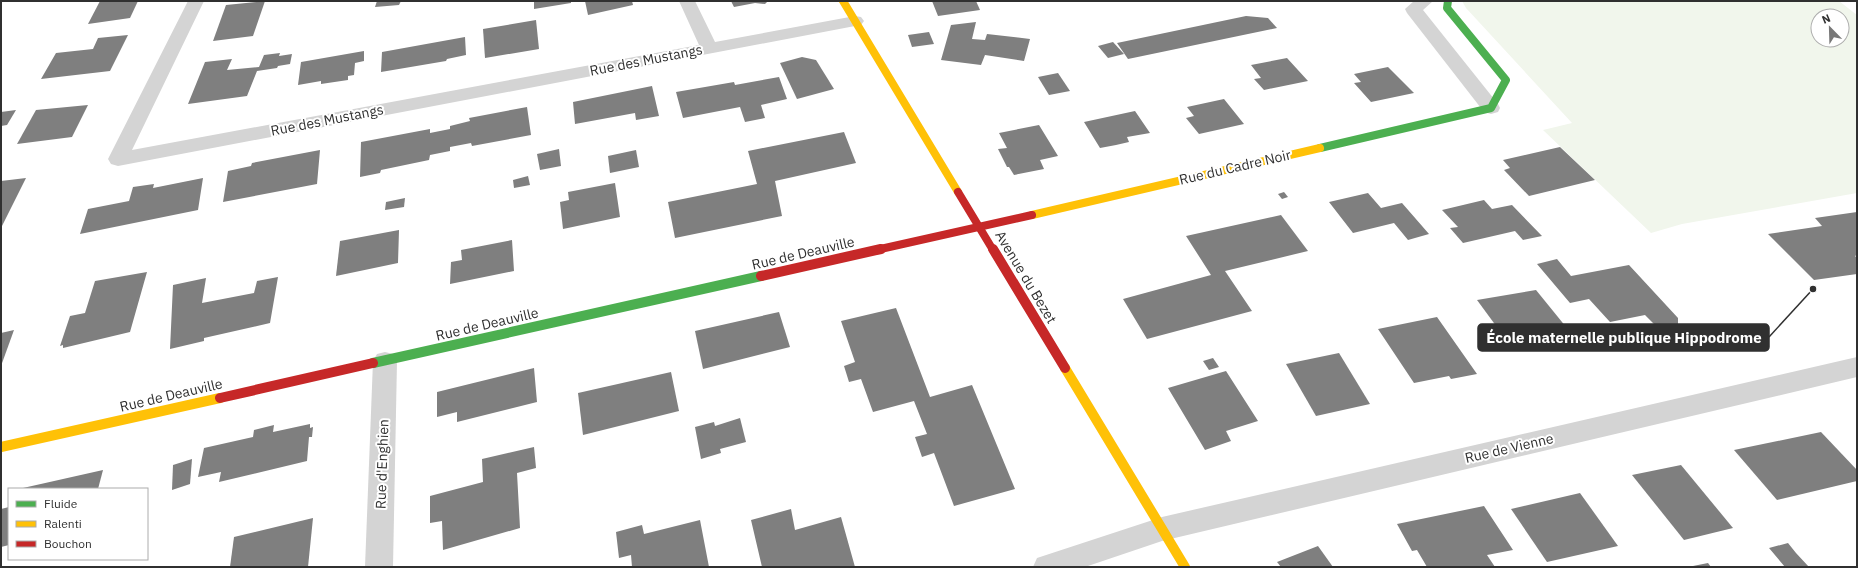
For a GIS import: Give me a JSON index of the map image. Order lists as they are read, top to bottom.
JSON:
{
  "streets": {
    "street": [
      "Rue des Mustangs",
      "Rue du Cadre Noir",
      "Rue de Deauville",
      "Avenue du Bezet",
      "Rue de Vienne",
      "Rue d'Enghien"
    ]
  },
  "crossings": [
    ["Rue des Mustangs", "Avenue du Bezet"],
    ["Rue du Cadre Noir", "Rue de Deauville"],
    ["Rue du Cadre Noir", "Avenue du Bezet"],
    ["Rue de Deauville", "Avenue du Bezet"],
    ["Rue de Deauville", "Rue d'Enghien"],
    ["Avenue du Bezet", "Rue de Vienne"]
  ],
  "places": ["École maternelle publique Hippodrome"],
  "legend": ["Fluide", "Ralenti", "Bouchon"],
  "north": "top left"
}
